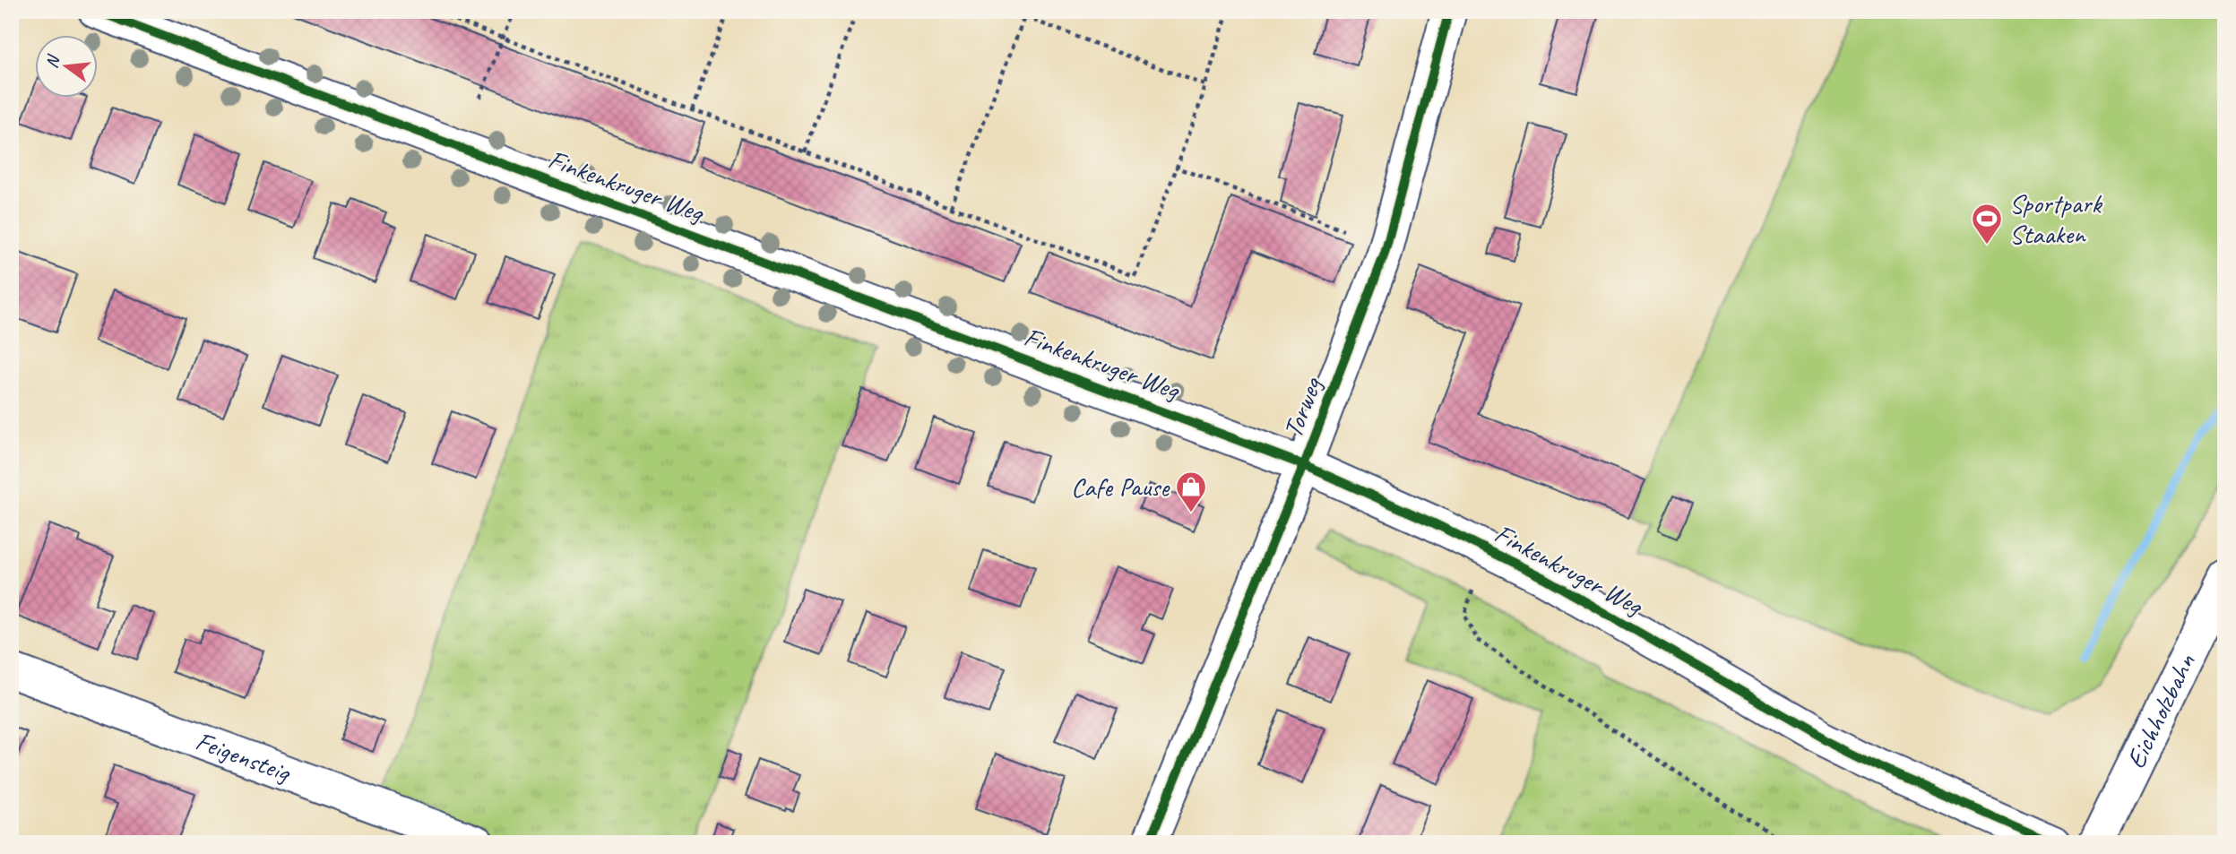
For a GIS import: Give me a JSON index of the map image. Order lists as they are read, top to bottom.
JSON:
{
  "streets": {
    "street": [
      "Finkenkruger Weg",
      "Torweg",
      "Eichholzbahn",
      "Feigensteig"
    ]
  },
  "crossings": [
    ["Finkenkruger Weg", "Torweg"]
  ],
  "places": {
    "sports": ["Sportpark Staaken"],
    "shop": ["Cafe Pause"]
  },
  "north": "left"
}
